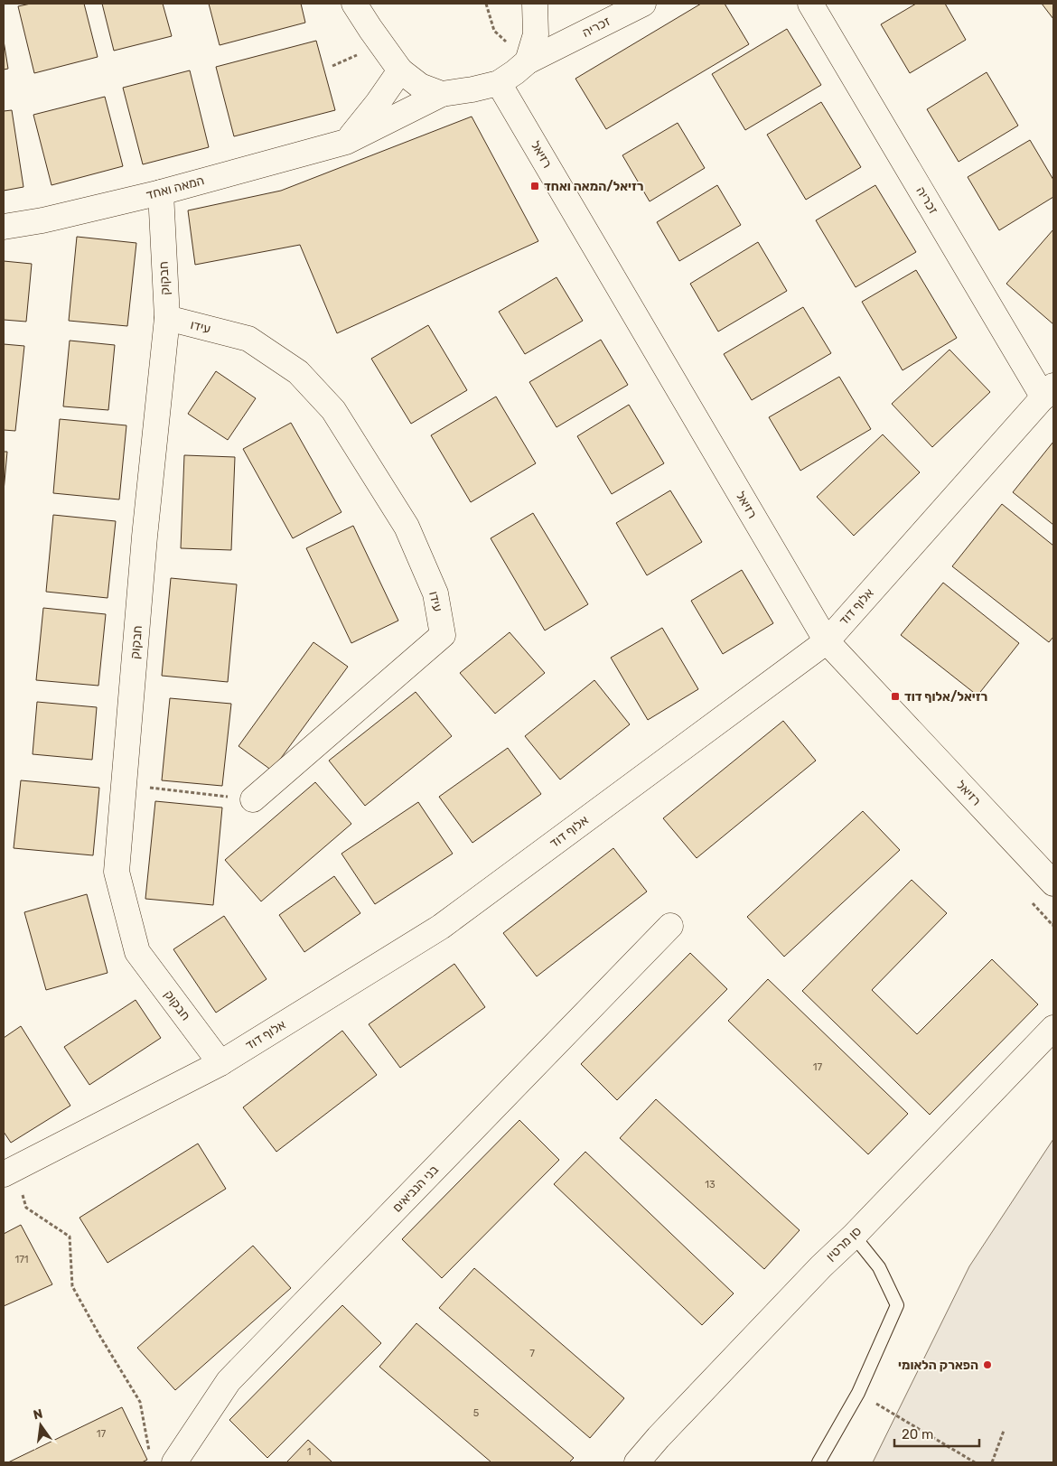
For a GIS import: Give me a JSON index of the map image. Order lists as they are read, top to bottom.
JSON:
{
  "streets": {
    "street": [
      "זכריה",
      "רזיאל",
      "המאה ואחד",
      "חבקוק",
      "עידו",
      "אלוף דוד",
      "בני הנביאים",
      "סן מרטין"
    ]
  },
  "crossings": [
    ["זכריה", "אלוף דוד"],
    ["רזיאל", "אלוף דוד"],
    ["המאה ואחד", "חבקוק"],
    ["חבקוק", "עידו"],
    ["חבקוק", "אלוף דוד"]
  ],
  "places": {
    "transit": ["רזיאל/המאה ואחד", "רזיאל/אלוף דוד"],
    "other": ["הפארק הלאומי"]
  },
  "house_numbers": [
    "17",
    "13",
    "171",
    "7",
    "5",
    "17",
    "1"
  ],
  "scale_bar": "20 m",
  "north": "top"
}
